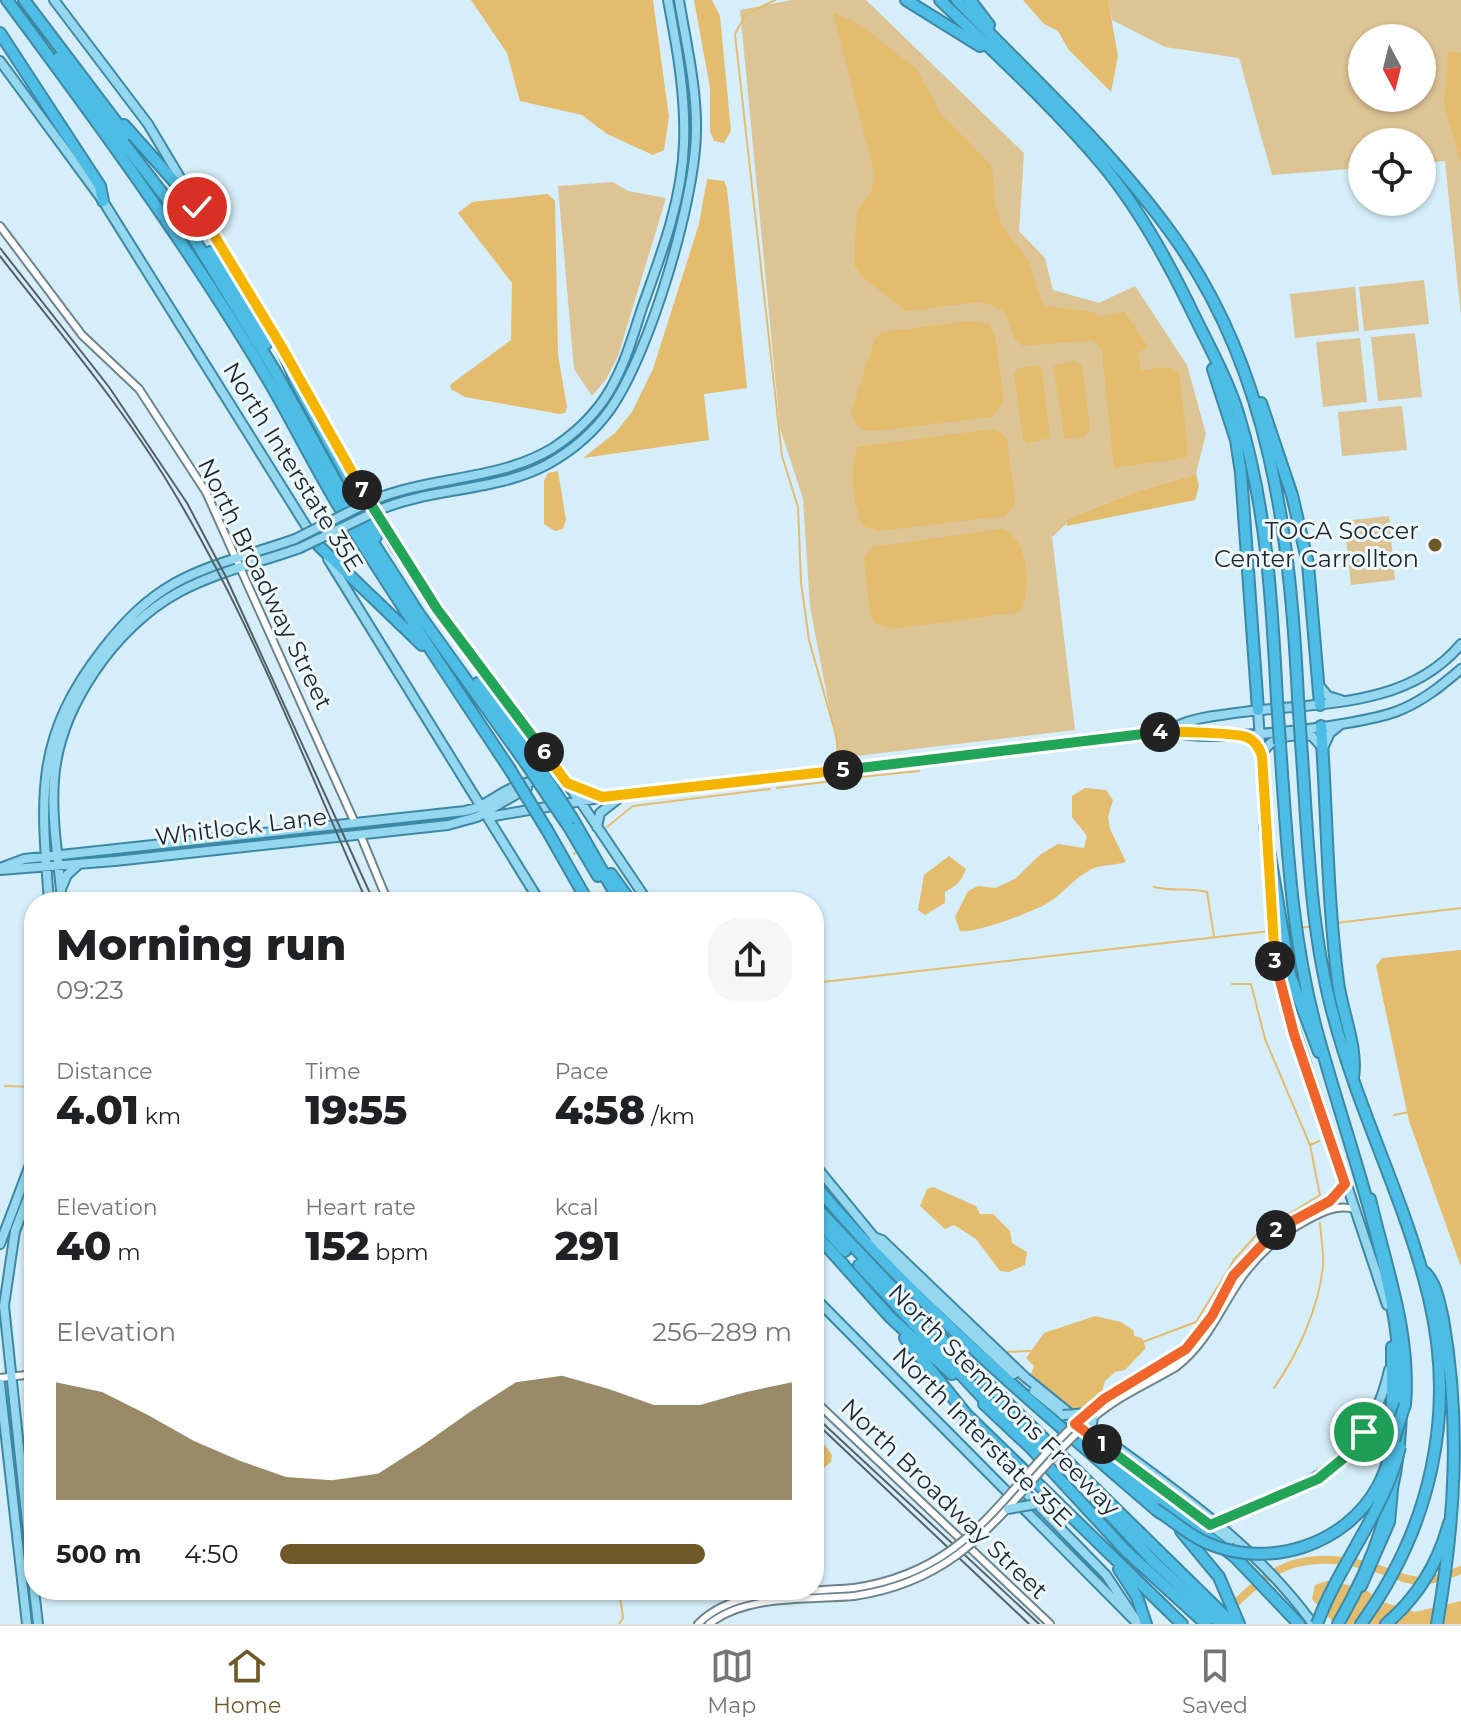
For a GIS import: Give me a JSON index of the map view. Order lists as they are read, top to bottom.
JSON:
{
  "streets": {
    "highway": ["North Stemmons Freeway"],
    "main road": ["North Interstate 35E", "Whitlock Lane"],
    "street": ["North Broadway Street"]
  },
  "crossings": [
    ["North Interstate 35E", "Whitlock Lane"],
    ["North Broadway Street", "Whitlock Lane"]
  ],
  "places": ["TOCA Soccer Center Carrollton"],
  "north": "bottom",
  "page": {
    "pins": [
      "7",
      "4",
      "6",
      "5",
      "3",
      "2",
      "1"
    ],
    "heading": ["Morning run", "09:23"],
    "stats": [
      ["Distance", "4.01 km"],
      ["Time", "19:55"],
      ["Pace", "4:58 /km"],
      ["Elevation", "40 m"],
      ["Heart rate", "152 bpm"],
      ["kcal", "291"]
    ],
    "chart": ["Elevation", "256–289 m"],
    "list": [
      {
        "name": "500 m",
        "note": "4:50"
      }
    ],
    "tabs": ["Home", "Map", "Saved"]
  }
}
